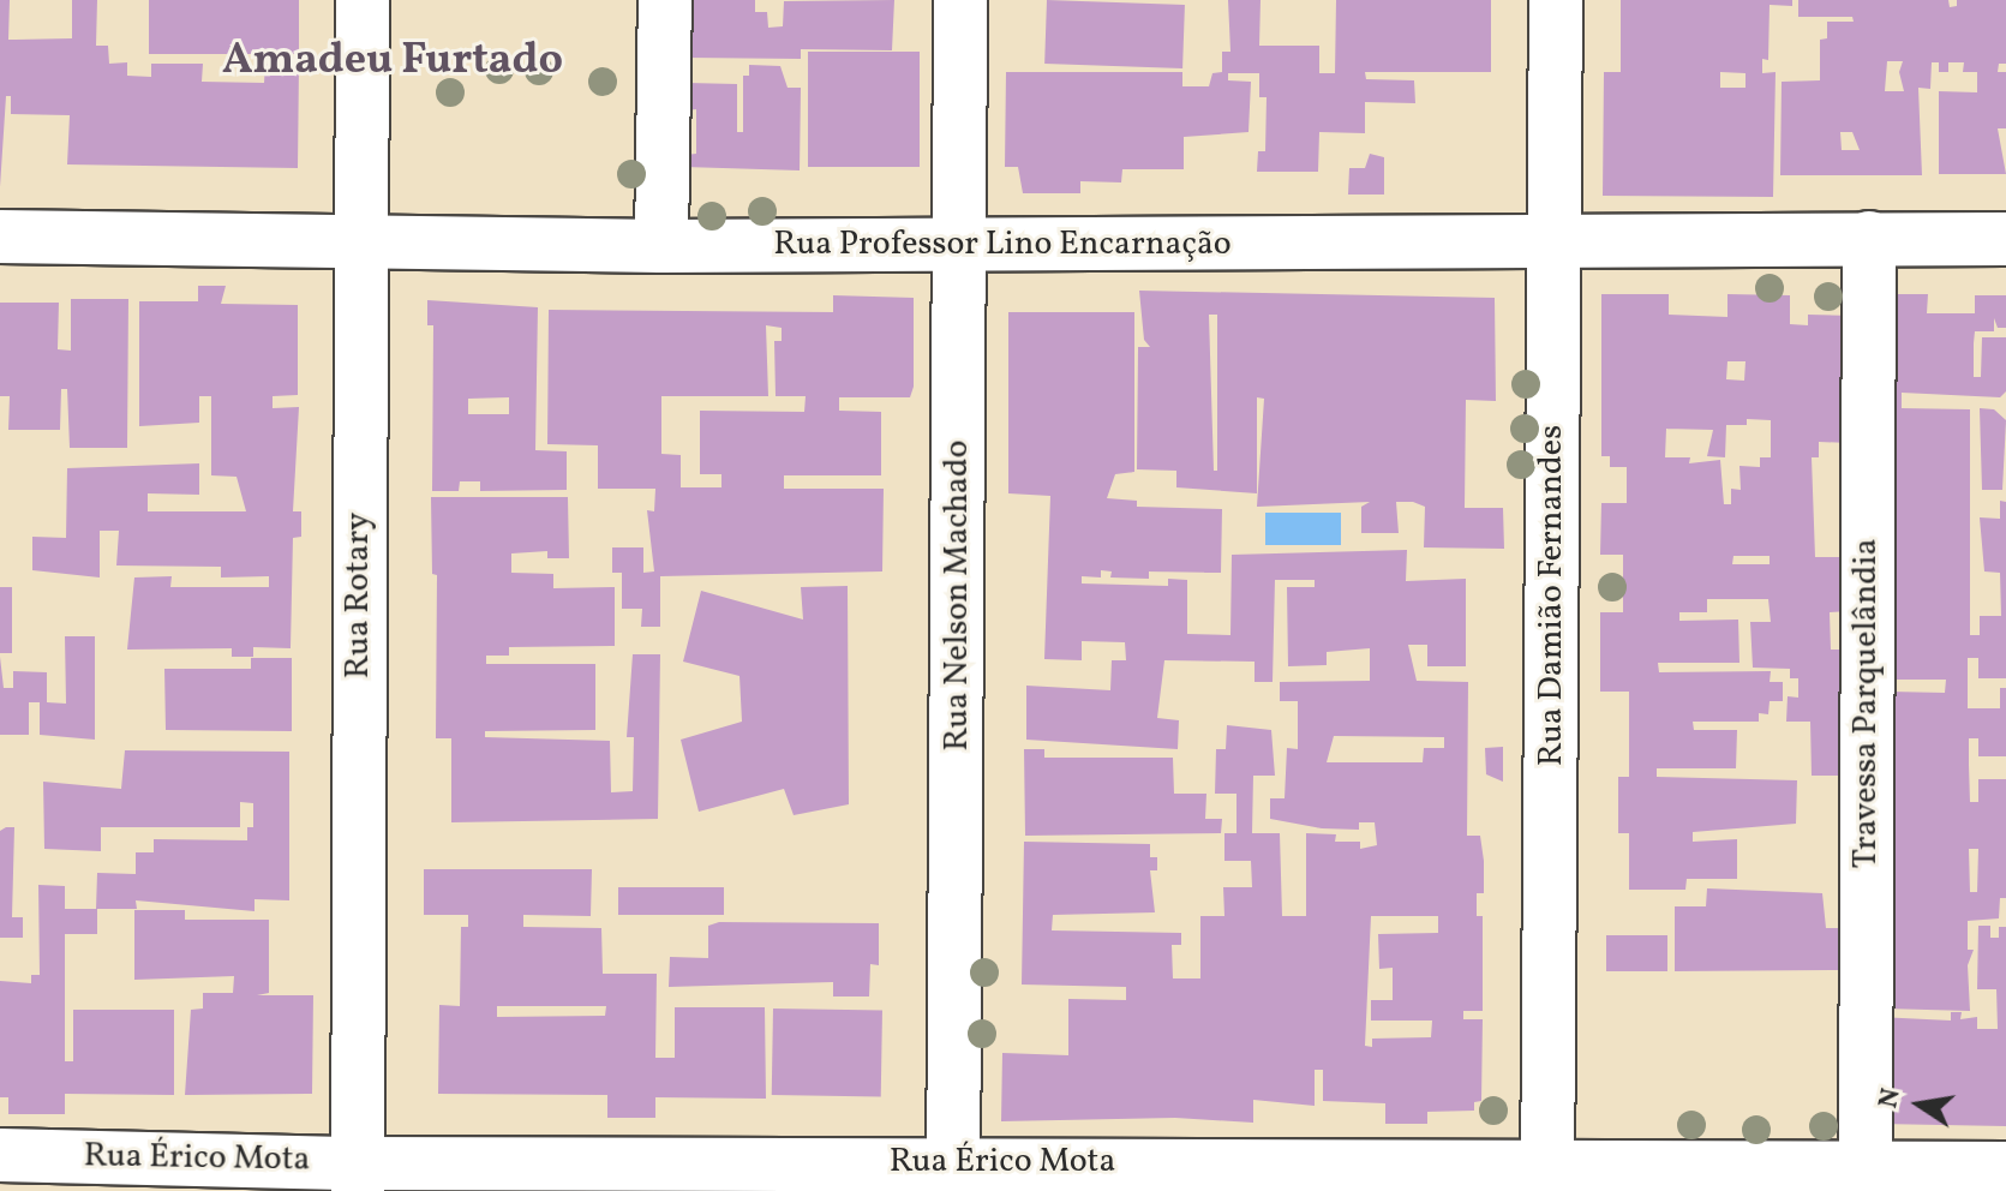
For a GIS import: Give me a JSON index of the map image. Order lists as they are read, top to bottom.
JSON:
{
  "streets": {
    "street": [
      "Rua Professor Lino Encarnação",
      "Rua Rotary",
      "Rua Nelson Machado",
      "Rua Damião Fernandes",
      "Travessa Parquelândia",
      "Rua Érico Mota"
    ]
  },
  "crossings": [
    ["Rua Professor Lino Encarnação", "Rua Rotary"],
    ["Rua Professor Lino Encarnação", "Rua Nelson Machado"],
    ["Rua Professor Lino Encarnação", "Rua Damião Fernandes"],
    ["Rua Professor Lino Encarnação", "Travessa Parquelândia"],
    ["Rua Rotary", "Rua Érico Mota"],
    ["Rua Nelson Machado", "Rua Érico Mota"],
    ["Rua Damião Fernandes", "Rua Érico Mota"],
    ["Travessa Parquelândia", "Rua Érico Mota"]
  ],
  "districts": ["Amadeu Furtado"],
  "north": "left"
}
